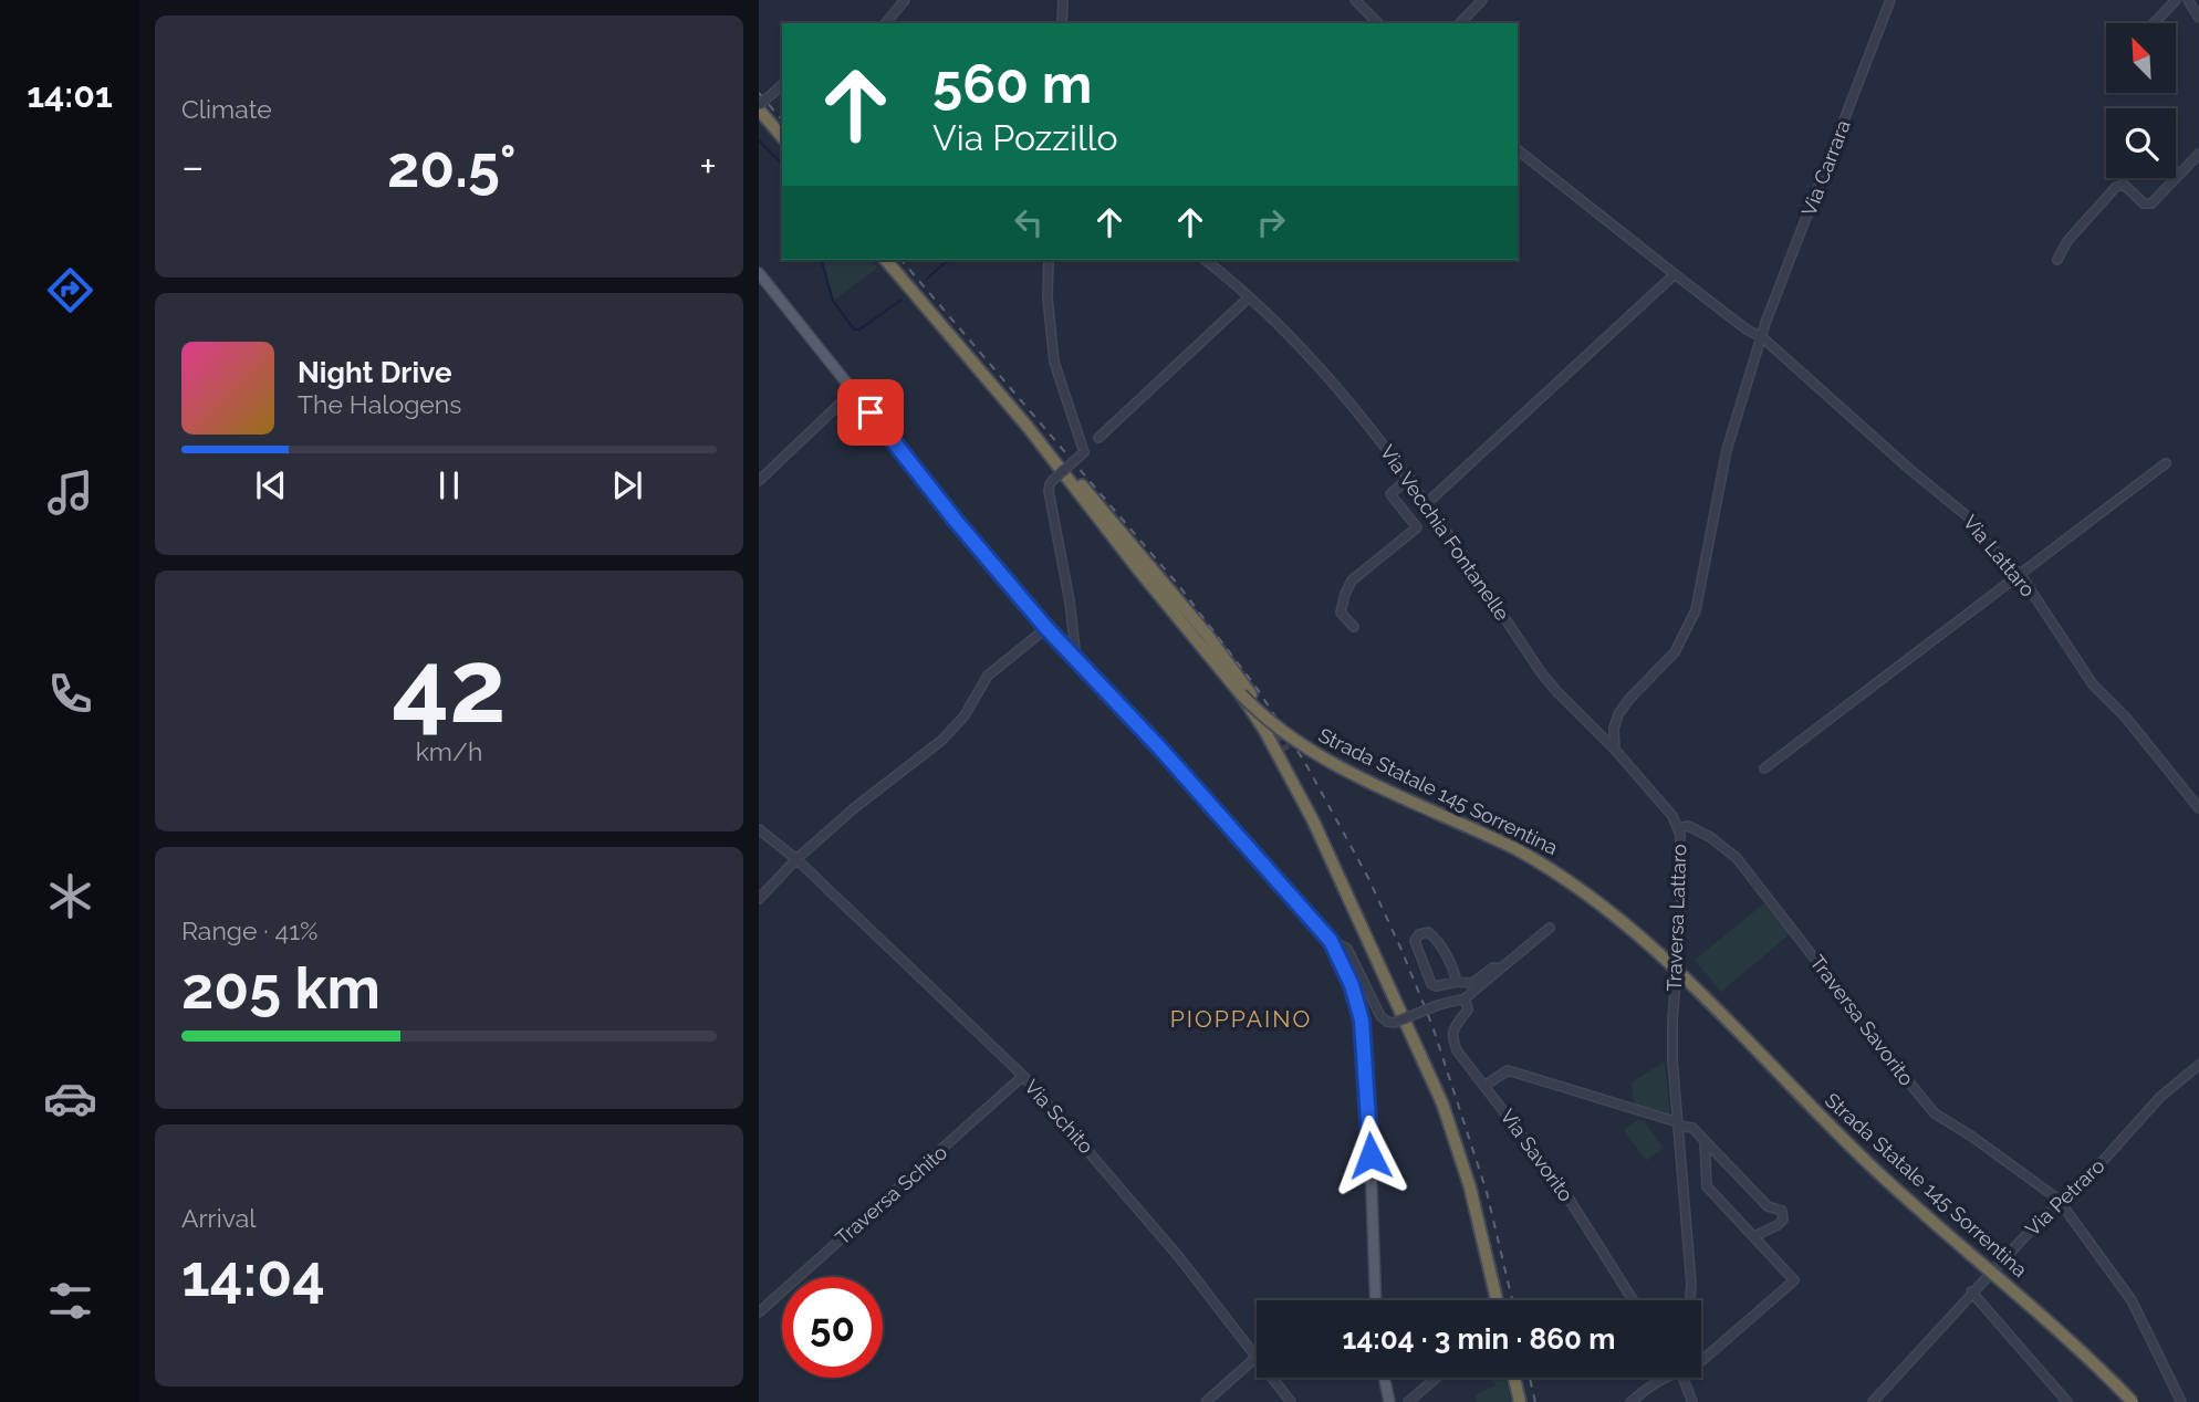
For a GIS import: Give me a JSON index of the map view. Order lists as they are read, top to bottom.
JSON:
{
  "streets": {
    "highway": ["Strada Statale 145 Sorrentina"],
    "street": [
      "Via Carrara",
      "Via Vecchia Fontanelle",
      "Via Lattaro",
      "Traversa Lattaro",
      "Traversa Savorito",
      "Via Schito",
      "Via Savorito",
      "Traversa Schito",
      "Via Petraro"
    ]
  },
  "crossings": [
    ["Via Carrara", "Via Lattaro"],
    ["Via Vecchia Fontanelle", "Traversa Lattaro"],
    ["Traversa Lattaro", "Traversa Savorito"],
    ["Traversa Savorito", "Via Petraro"],
    ["Via Schito", "Traversa Schito"]
  ],
  "districts": ["PIOPPAINO"],
  "north": "top left",
  "page": {
    "tabs": "14:01",
    "tile": [
      "Climate",
      ["42", "km/h"],
      ["Range · 41%", "205 km"],
      ["Arrival", "14:04"]
    ],
    "turn": ["560 m", "Via Pozzillo"],
    "heat": ["−", "20.5°", "+"],
    "song": ["Night Drive", "The Halogens"],
    "limit": "50",
    "trip": "14:04 · 3 min · 860 m"
  }
}
